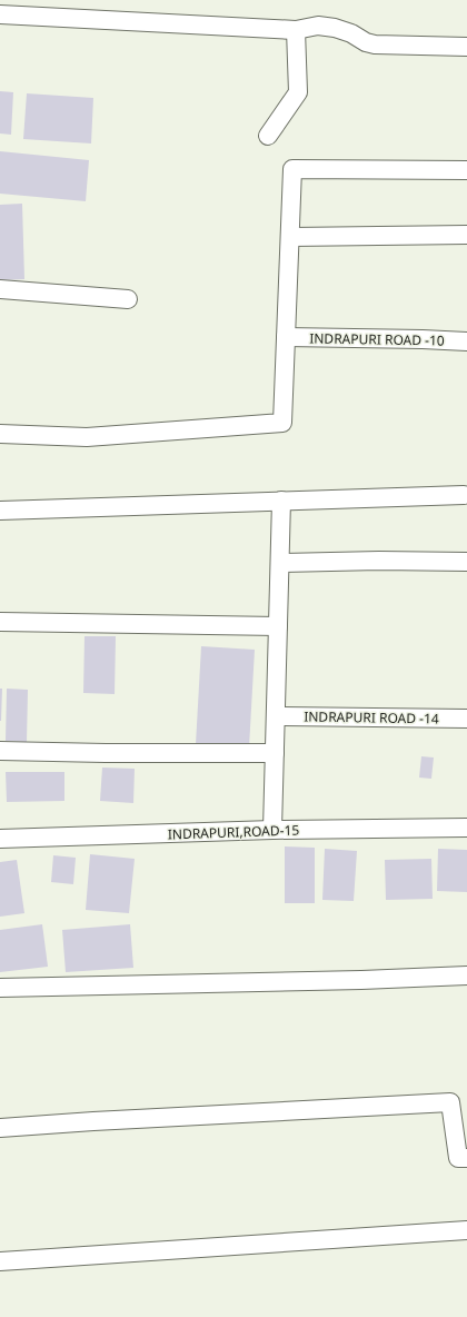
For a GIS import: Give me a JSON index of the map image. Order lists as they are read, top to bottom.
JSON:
{
  "streets": {
    "street": ["INDRAPURI ROAD -10", "INDRAPURI ROAD -14", "INDRAPURI,ROAD-15"]
  }
}
